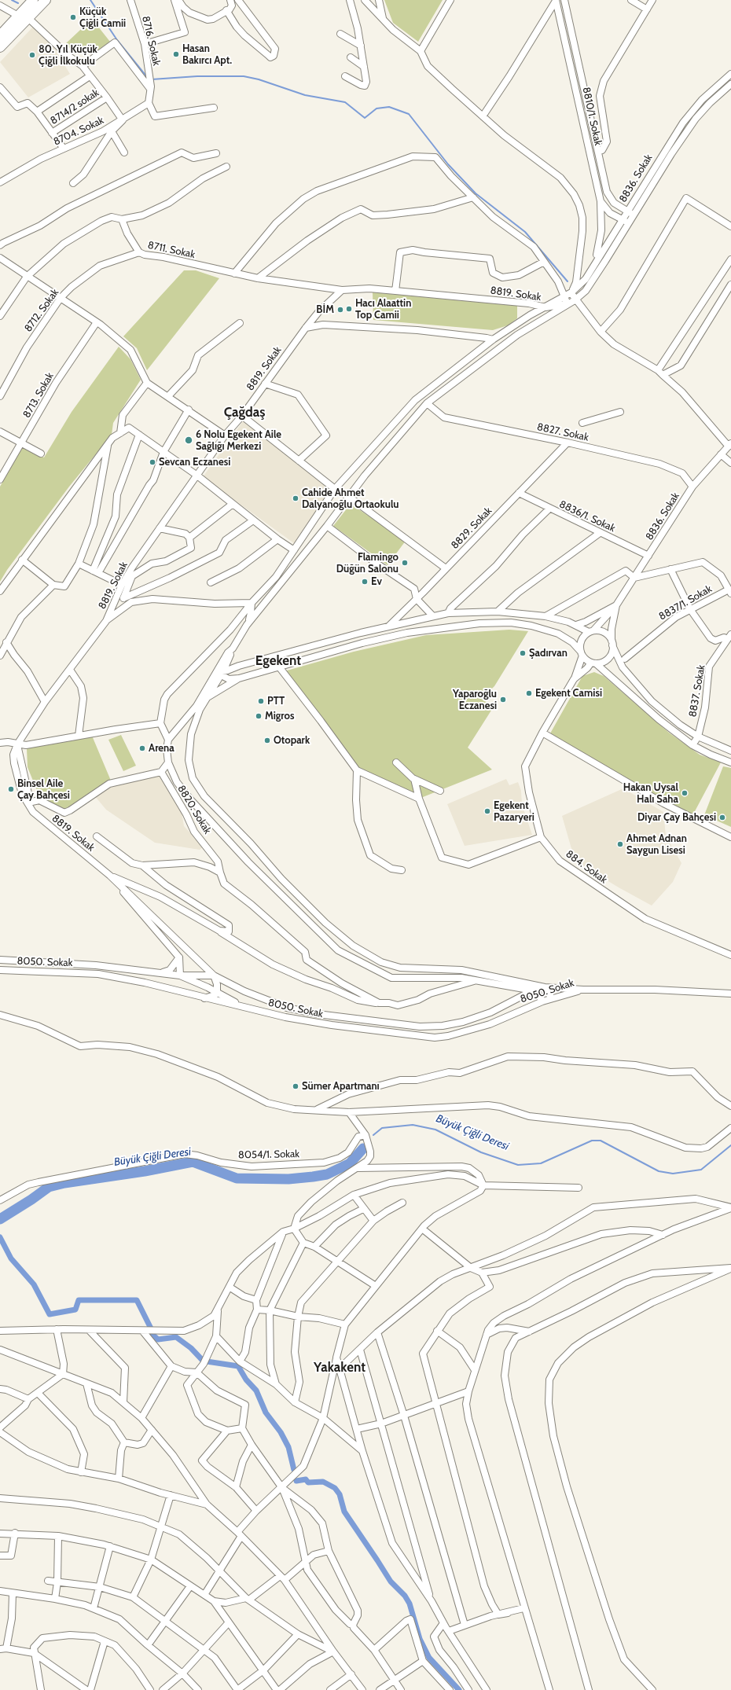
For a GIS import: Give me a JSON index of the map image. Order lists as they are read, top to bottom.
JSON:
{
  "streets": {
    "street": [
      "8716. Sokak",
      "8714/2 sokak",
      "8810/1. Sokak",
      "8704. Sokak",
      "8836. Sokak",
      "8711. Sokak",
      "8819. Sokak",
      "8712. Sokak",
      "8713. Sokak",
      "8827. Sokak",
      "8836/1. Sokak",
      "8829. Sokak",
      "8837/1. Sokak",
      "8837. Sokak",
      "8820. Sokak",
      "884. Sokak",
      "8050. Sokak",
      "8054/1. Sokak"
    ]
  },
  "crossings": [
    ["8810/1. Sokak", "8836. Sokak"],
    ["8836. Sokak", "8819. Sokak"],
    ["8836. Sokak", "8827. Sokak"],
    ["8836. Sokak", "8836/1. Sokak"],
    ["8836. Sokak", "884. Sokak"],
    ["8711. Sokak", "8819. Sokak"],
    ["8711. Sokak", "8712. Sokak"],
    ["8827. Sokak", "8829. Sokak"],
    ["8836/1. Sokak", "8829. Sokak"]
  ],
  "districts": ["Çağdaş", "Egekent", "Yakakent"],
  "water": ["Büyük Çiğli Deresi"],
  "places": [
    "Küçük Çiğli Camii",
    "Hasan Bakırcı Apt.",
    "80. Yıl Küçük Çiğli İlkokulu",
    "Hacı Alaattin Top Camii",
    "BİM",
    "6 Nolu Egekent Aile Sağlığı Merkezi",
    "Sevcan Eczanesi",
    "Cahide Ahmet Dalyanoğlu Ortaokulu",
    "Flamingo Düğün Salonu",
    "Ev",
    "Şadırvan",
    "Egekent Camisi",
    "Yaparoğlu Eczanesi",
    "PTT",
    "Migros",
    "Otopark",
    "Arena",
    "Binsel Aile Çay Bahçesi",
    "Hakan Uysal Halı Saha",
    "Egekent Pazaryeri",
    "Diyar Çay Bahçesi",
    "Ahmet Adnan Saygun Lisesi",
    "Sümer Apartmanı"
  ]
}
